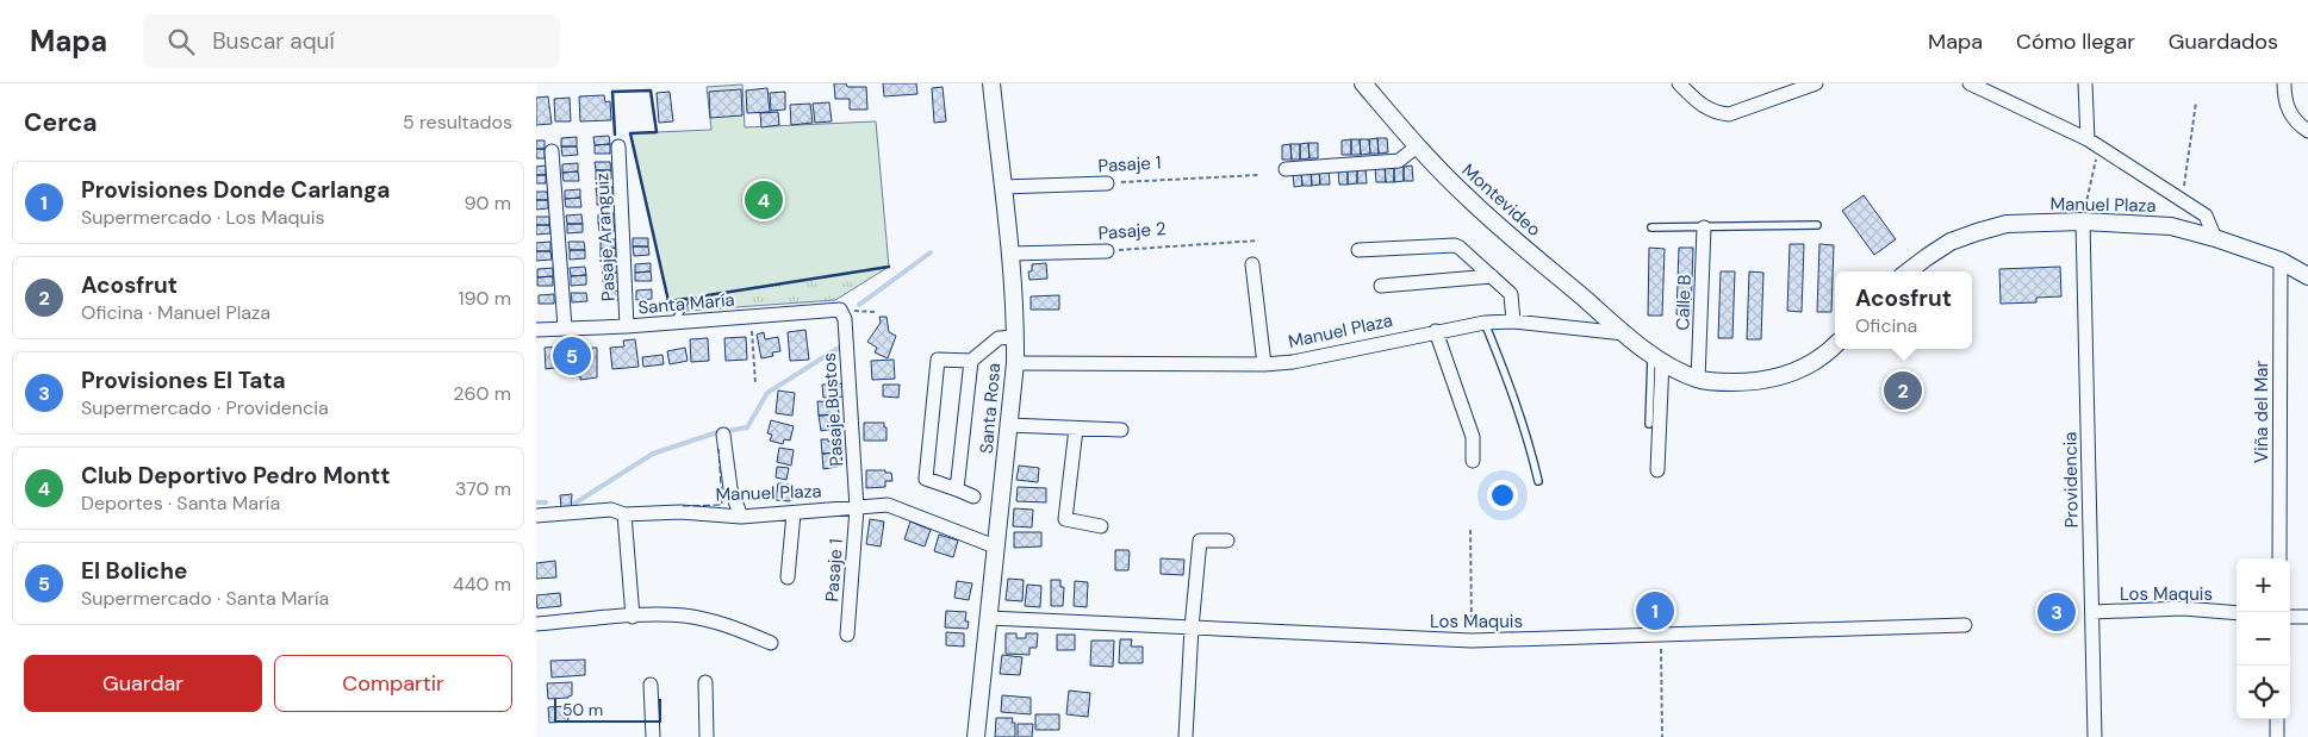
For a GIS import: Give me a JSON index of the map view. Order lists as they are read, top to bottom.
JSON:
{
  "streets": {
    "street": [
      "Pasaje 1",
      "Montevideo",
      "Manuel Plaza",
      "Pasaje 2",
      "Pasaje Aranguiz",
      "Calle B",
      "Santa María",
      "Santa Rosa",
      "Pasaje Bustos",
      "Viña del Mar",
      "Providencia",
      "Los Maquis"
    ]
  },
  "crossings": [
    ["Pasaje 1", "Manuel Plaza"],
    ["Pasaje 1", "Santa Rosa"],
    ["Pasaje 1", "Pasaje Bustos"],
    ["Montevideo", "Manuel Plaza"],
    ["Manuel Plaza", "Santa Rosa"],
    ["Manuel Plaza", "Pasaje Bustos"],
    ["Manuel Plaza", "Viña del Mar"],
    ["Manuel Plaza", "Providencia"],
    ["Pasaje 2", "Santa Rosa"],
    ["Pasaje Aranguiz", "Santa María"],
    ["Santa María", "Pasaje Bustos"],
    ["Santa Rosa", "Los Maquis"],
    ["Providencia", "Los Maquis"]
  ],
  "scale_bar": "50 m",
  "page": {
    "header": "Mapa",
    "search": "Buscar aquí",
    "nav": ["Mapa", "Cómo llegar", "Guardados"],
    "heading": ["Cerca", "5 resultados"],
    "list": [
      {
        "mark": "1",
        "name": "Provisiones Donde Carlanga",
        "note": "Supermercado · Los Maquis",
        "value": "90 m"
      },
      {
        "mark": "2",
        "name": "Acosfrut",
        "note": "Oficina · Manuel Plaza",
        "value": "190 m"
      },
      {
        "mark": "3",
        "name": "Provisiones El Tata",
        "note": "Supermercado · Providencia",
        "value": "260 m"
      },
      {
        "mark": "4",
        "name": "Club Deportivo Pedro Montt",
        "note": "Deportes · Santa María",
        "value": "370 m"
      },
      {
        "mark": "5",
        "name": "El Boliche",
        "note": "Supermercado · Santa María",
        "value": "440 m"
      }
    ],
    "pins": [
      "4",
      "5",
      "2",
      "1",
      "3"
    ],
    "popup": ["Acosfrut", "Oficina"],
    "map_buttons": ["+", "−"],
    "buttons": ["Guardar", "Compartir"],
    "scale": "50 m"
  }
}
